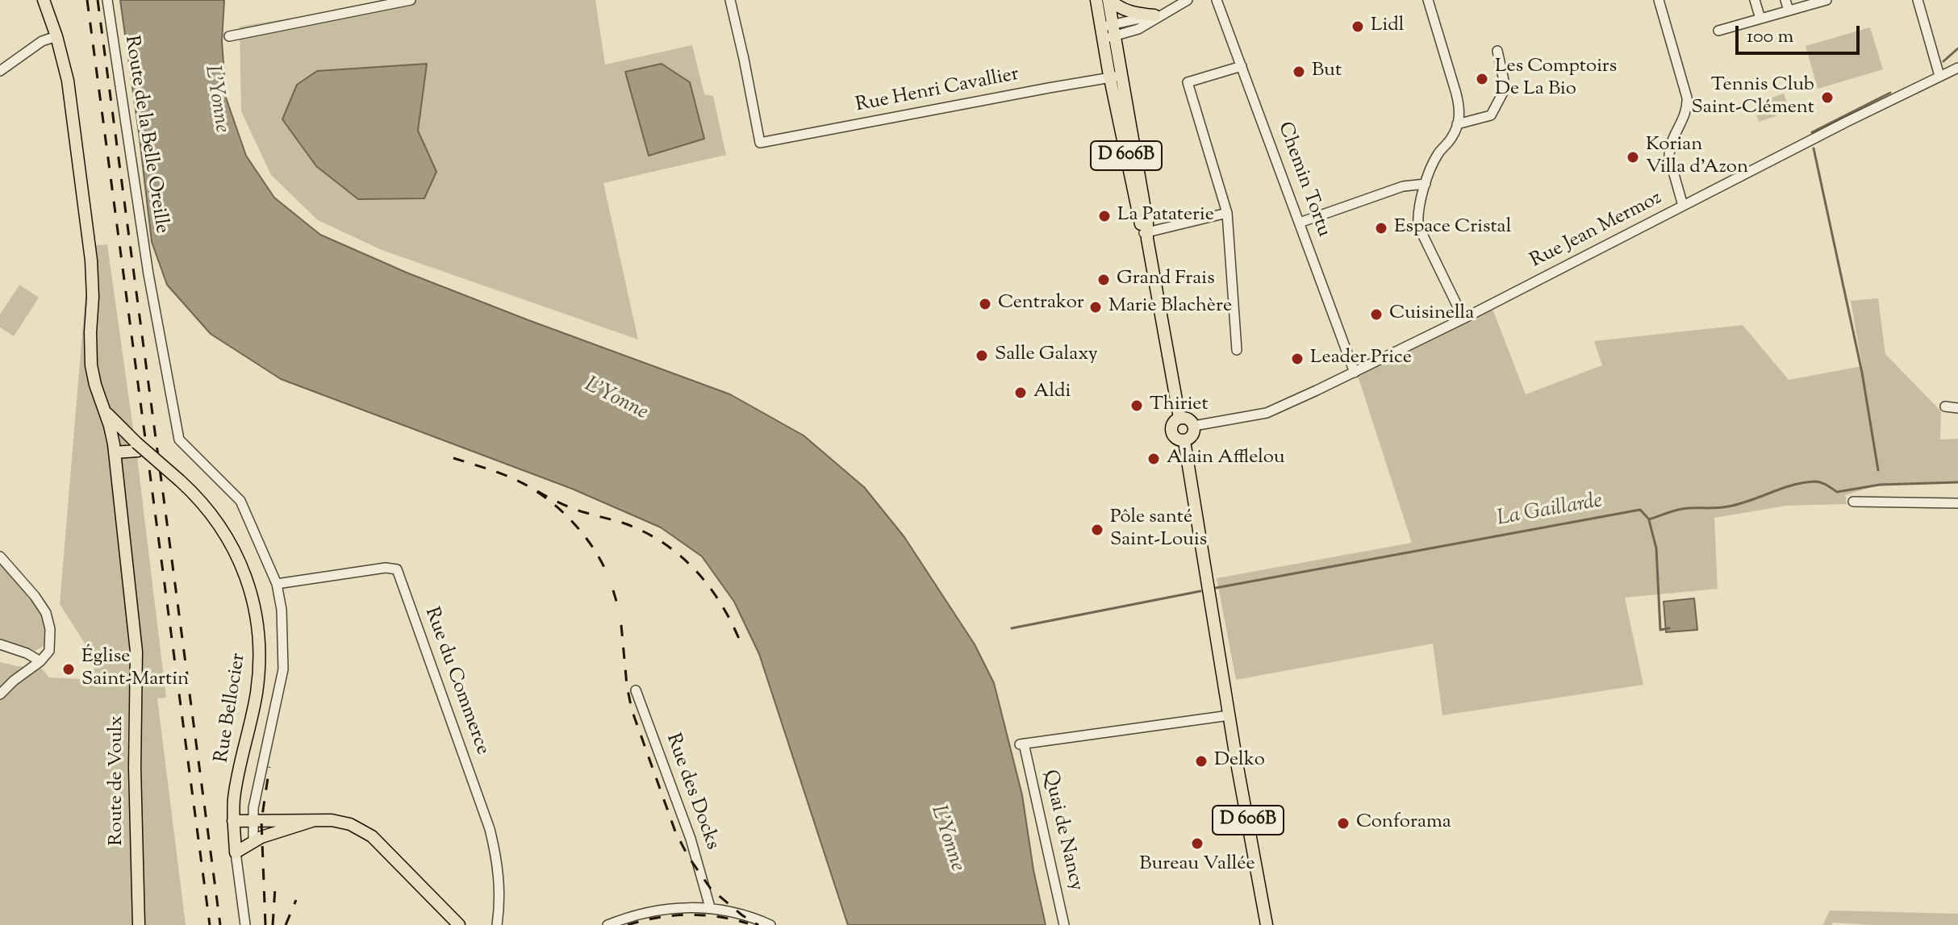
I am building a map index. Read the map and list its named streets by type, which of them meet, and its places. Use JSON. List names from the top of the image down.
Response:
{
  "streets": {
    "main road": ["D 606B", "Rue Bellocier", "Route de Voulx"],
    "street": [
      "Rue Henri Cavallier",
      "Route de la Belle Oreille",
      "Chemin Tortu",
      "Rue Jean Mermoz",
      "Rue du Commerce",
      "Rue des Docks",
      "Quai de Nancy"
    ]
  },
  "crossings": [
    ["Rue Henri Cavallier", "D 606B"],
    ["Route de la Belle Oreille", "Rue du Commerce"],
    ["D 606B", "Rue Jean Mermoz"],
    ["D 606B", "Quai de Nancy"],
    ["Chemin Tortu", "Rue Jean Mermoz"],
    ["Rue Bellocier", "Route de Voulx"]
  ],
  "water": ["L'Yonne", "La Gaillarde"],
  "places": [
    "Lidl",
    "But",
    "Les Comptoirs De La Bio",
    "Tennis Club Saint-Clément",
    "Korian Villa d'Azon",
    "La Pataterie",
    "Espace Cristal",
    "Grand Frais",
    "Centrakor",
    "Marie Blachère",
    "Cuisinella",
    "Salle Galaxy",
    "Leader Price",
    "Aldi",
    "Thiriet",
    "Alain Afflelou",
    "Pôle santé Saint-Louis",
    "Église Saint-Martin",
    "Delko",
    "Conforama",
    "Bureau Vallée"
  ],
  "scale_bar": "100 m"
}
